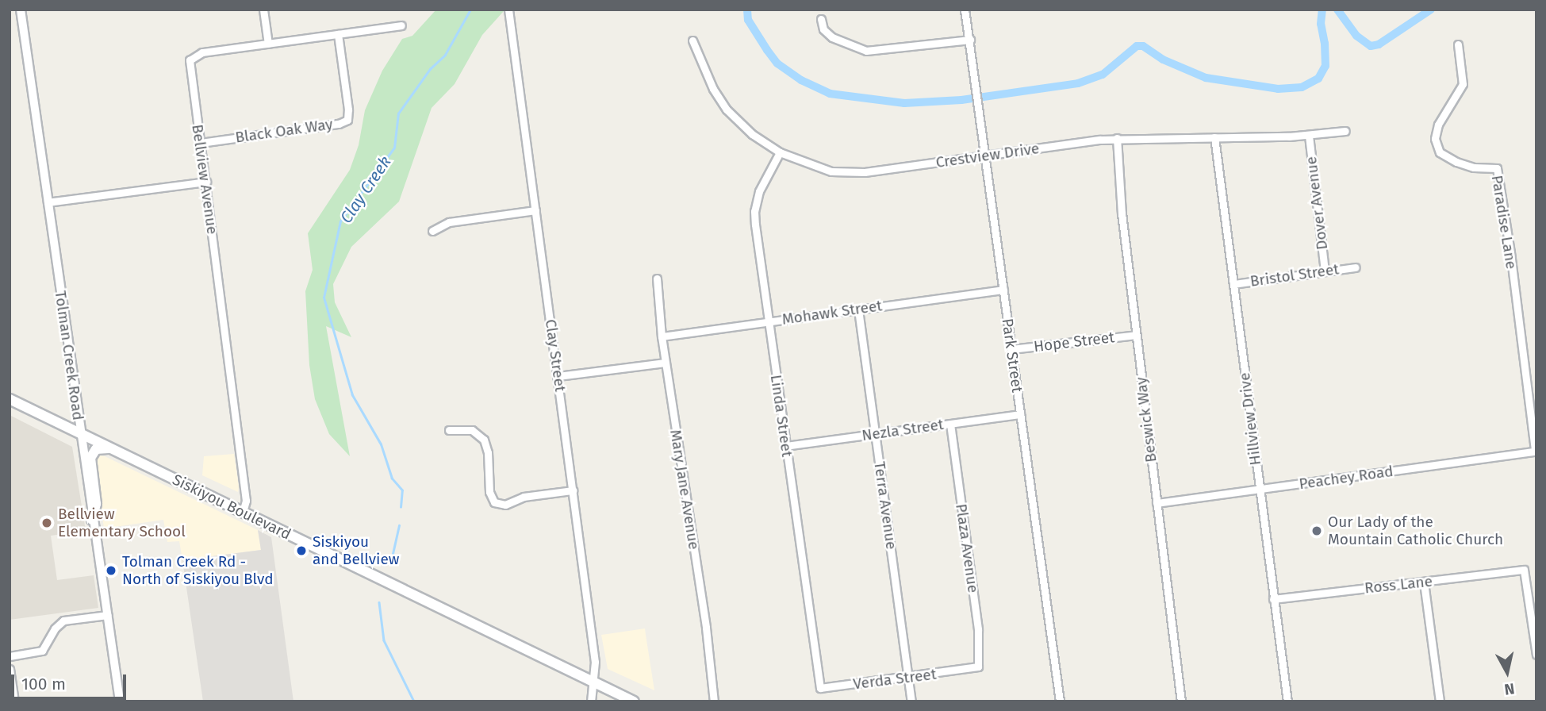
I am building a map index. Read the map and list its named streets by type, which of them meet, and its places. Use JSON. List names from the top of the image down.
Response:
{
  "streets": {
    "main road": ["Siskiyou Boulevard"],
    "street": [
      "Black Oak Way",
      "Crestview Drive",
      "Bellview Avenue",
      "Dover Avenue",
      "Paradise Lane",
      "Bristol Street",
      "Mohawk Street",
      "Hope Street",
      "Tolman Creek Road",
      "Clay Street",
      "Park Street",
      "Linda Street",
      "Hillview Drive",
      "Beswick Way",
      "Nezla Street",
      "Peachey Road",
      "Mary Jane Avenue",
      "Terra Avenue",
      "Plaza Avenue",
      "Ross Lane",
      "Verda Street"
    ]
  },
  "crossings": [
    ["Black Oak Way", "Bellview Avenue"],
    ["Crestview Drive", "Dover Avenue"],
    ["Crestview Drive", "Park Street"],
    ["Crestview Drive", "Linda Street"],
    ["Crestview Drive", "Hillview Drive"],
    ["Crestview Drive", "Beswick Way"],
    ["Bellview Avenue", "Siskiyou Boulevard"],
    ["Dover Avenue", "Bristol Street"],
    ["Paradise Lane", "Peachey Road"],
    ["Bristol Street", "Hillview Drive"],
    ["Mohawk Street", "Park Street"],
    ["Mohawk Street", "Linda Street"],
    ["Mohawk Street", "Mary Jane Avenue"],
    ["Mohawk Street", "Terra Avenue"],
    ["Hope Street", "Park Street"],
    ["Hope Street", "Beswick Way"],
    ["Tolman Creek Road", "Siskiyou Boulevard"],
    ["Clay Street", "Siskiyou Boulevard"],
    ["Park Street", "Nezla Street"],
    ["Linda Street", "Nezla Street"],
    ["Linda Street", "Verda Street"],
    ["Hillview Drive", "Peachey Road"],
    ["Hillview Drive", "Ross Lane"],
    ["Beswick Way", "Peachey Road"],
    ["Nezla Street", "Terra Avenue"],
    ["Nezla Street", "Plaza Avenue"],
    ["Terra Avenue", "Verda Street"],
    ["Plaza Avenue", "Verda Street"]
  ],
  "water": ["Clay Creek"],
  "places": [
    "Bellview Elementary School",
    "Our Lady of the Mountain Catholic Church",
    "Siskiyou and Bellview",
    "Tolman Creek Rd - North of Siskiyou Blvd"
  ],
  "scale_bar": "100 m",
  "north": "bottom"
}
